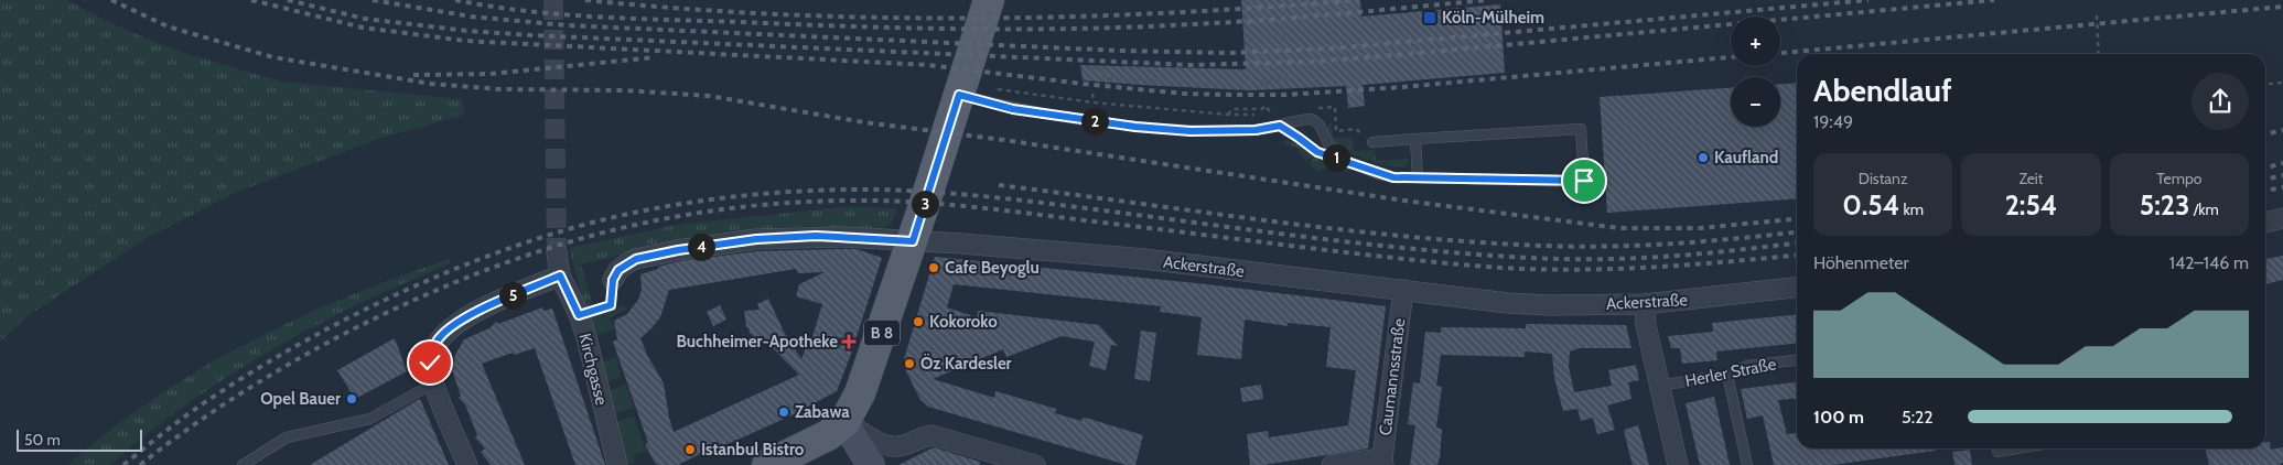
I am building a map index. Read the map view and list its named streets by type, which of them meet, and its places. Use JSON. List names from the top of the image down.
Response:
{
  "streets": {
    "main road": ["B 8"],
    "street": ["Ackerstraße", "Kirchgasse", "Caumannsstraße"],
    "lane": ["Herler Straße"]
  },
  "crossings": [
    ["Ackerstraße", "B 8"],
    ["Ackerstraße", "Caumannsstraße"]
  ],
  "places": {
    "transit": ["Köln-Mülheim"],
    "other": [
      "Kaufland",
      "Cafe Beyoglu",
      "Kokoroko",
      "Öz Kardesler",
      "Opel Bauer",
      "Zabawa",
      "Istanbul Bistro"
    ],
    "health": ["Buchheimer-Apotheke"]
  },
  "scale_bar": "50 m",
  "page": {
    "map_buttons": ["+", "−"],
    "heading": ["Abendlauf", "19:49"],
    "pins": [
      "2",
      "1",
      "3",
      "4",
      "5"
    ],
    "stats": [
      ["Distanz", "0.54 km"],
      ["Zeit", "2:54"],
      ["Tempo", "5:23 /km"]
    ],
    "chart": ["Höhenmeter", "142–146 m"],
    "list": [
      {
        "name": "100 m",
        "note": "5:22"
      }
    ],
    "scale": "50 m"
  }
}
